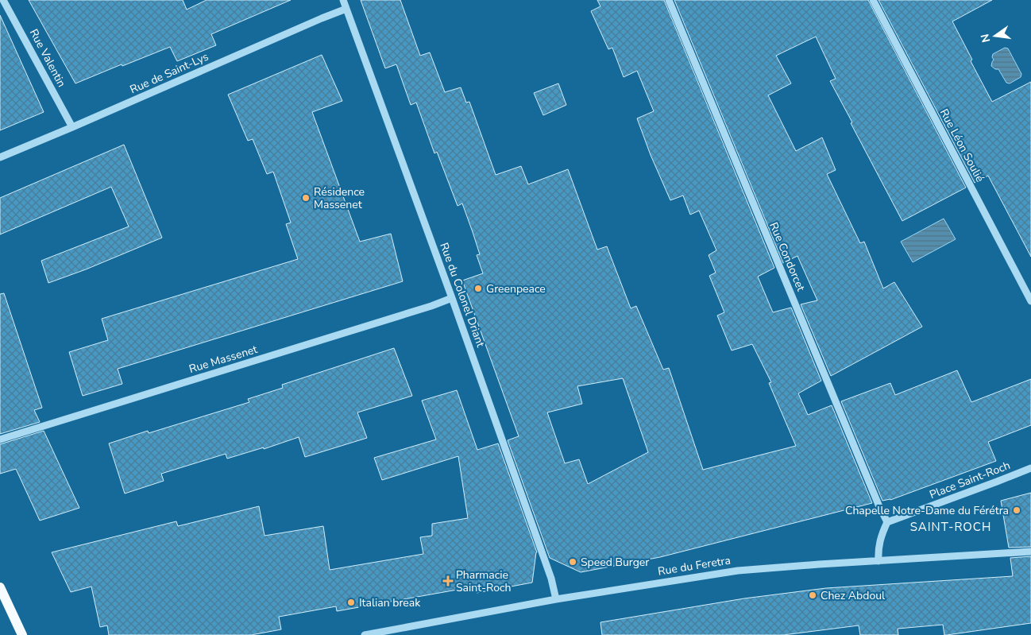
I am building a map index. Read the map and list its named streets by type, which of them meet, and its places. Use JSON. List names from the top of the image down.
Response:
{
  "streets": {
    "street": [
      "Rue Valentin",
      "Rue de Saint-Lys",
      "Rue Léon Soulié",
      "Rue Condorcet",
      "Rue du Colonel Driant",
      "Rue Massenet",
      "Place Saint-Roch",
      "Rue du Feretra"
    ]
  },
  "crossings": [
    ["Rue Valentin", "Rue de Saint-Lys"],
    ["Rue de Saint-Lys", "Rue du Colonel Driant"],
    ["Rue Condorcet", "Place Saint-Roch"],
    ["Rue du Colonel Driant", "Rue Massenet"],
    ["Rue du Colonel Driant", "Rue du Feretra"]
  ],
  "districts": ["SAINT-ROCH"],
  "places": {
    "other": [
      "Résidence Massenet",
      "Greenpeace",
      "Chapelle Notre-Dame du Férétra",
      "Speed Burger",
      "Chez Abdoul",
      "Italian break"
    ],
    "health": ["Pharmacie Saint-Roch"]
  },
  "north": "left"
}
